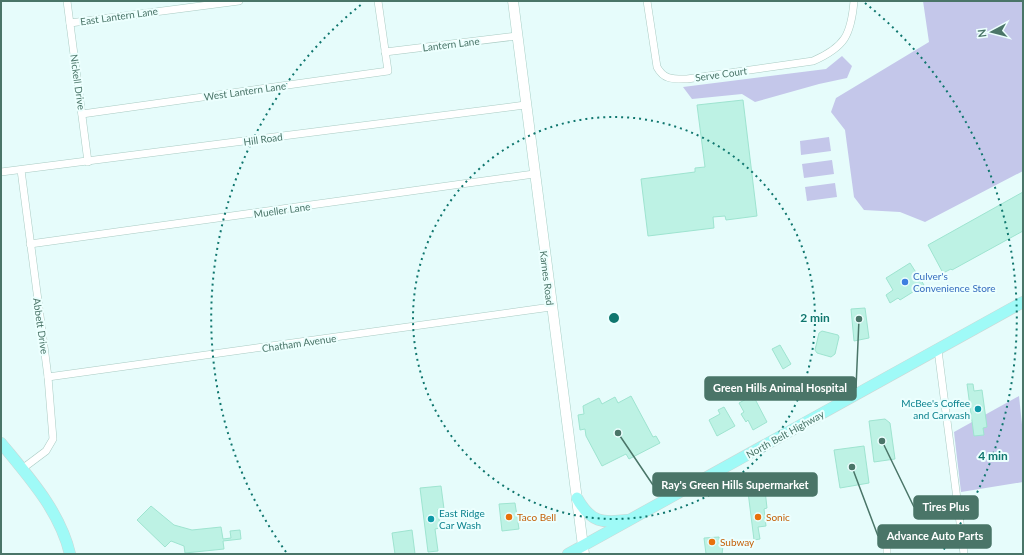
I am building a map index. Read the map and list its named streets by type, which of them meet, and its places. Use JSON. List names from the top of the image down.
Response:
{
  "streets": {
    "main road": ["North Belt Highway"],
    "street": [
      "East Lantern Lane",
      "Lantern Lane",
      "Serve Court",
      "Nickell Drive",
      "West Lantern Lane",
      "Hill Road",
      "Mueller Lane",
      "Karnes Road",
      "Abbett Drive",
      "Chatham Avenue"
    ]
  },
  "crossings": [
    ["East Lantern Lane", "Nickell Drive"],
    ["Lantern Lane", "West Lantern Lane"],
    ["Lantern Lane", "Karnes Road"],
    ["Nickell Drive", "West Lantern Lane"],
    ["Nickell Drive", "Hill Road"],
    ["Hill Road", "Karnes Road"],
    ["Hill Road", "Abbett Drive"],
    ["Mueller Lane", "Karnes Road"],
    ["Mueller Lane", "Abbett Drive"],
    ["Karnes Road", "Chatham Avenue"],
    ["Karnes Road", "North Belt Highway"],
    ["Abbett Drive", "Chatham Avenue"]
  ],
  "places": [
    "Culver's Convenience Store",
    "Green Hills Animal Hospital",
    "McBee's Coffee and Carwash",
    "Ray's Green Hills Supermarket",
    "Tires Plus",
    "Advance Auto Parts",
    "Taco Bell",
    "Sonic",
    "East Ridge Car Wash",
    "Subway"
  ],
  "north": "left",
  "rings": ["2 min", "4 min"]
}
